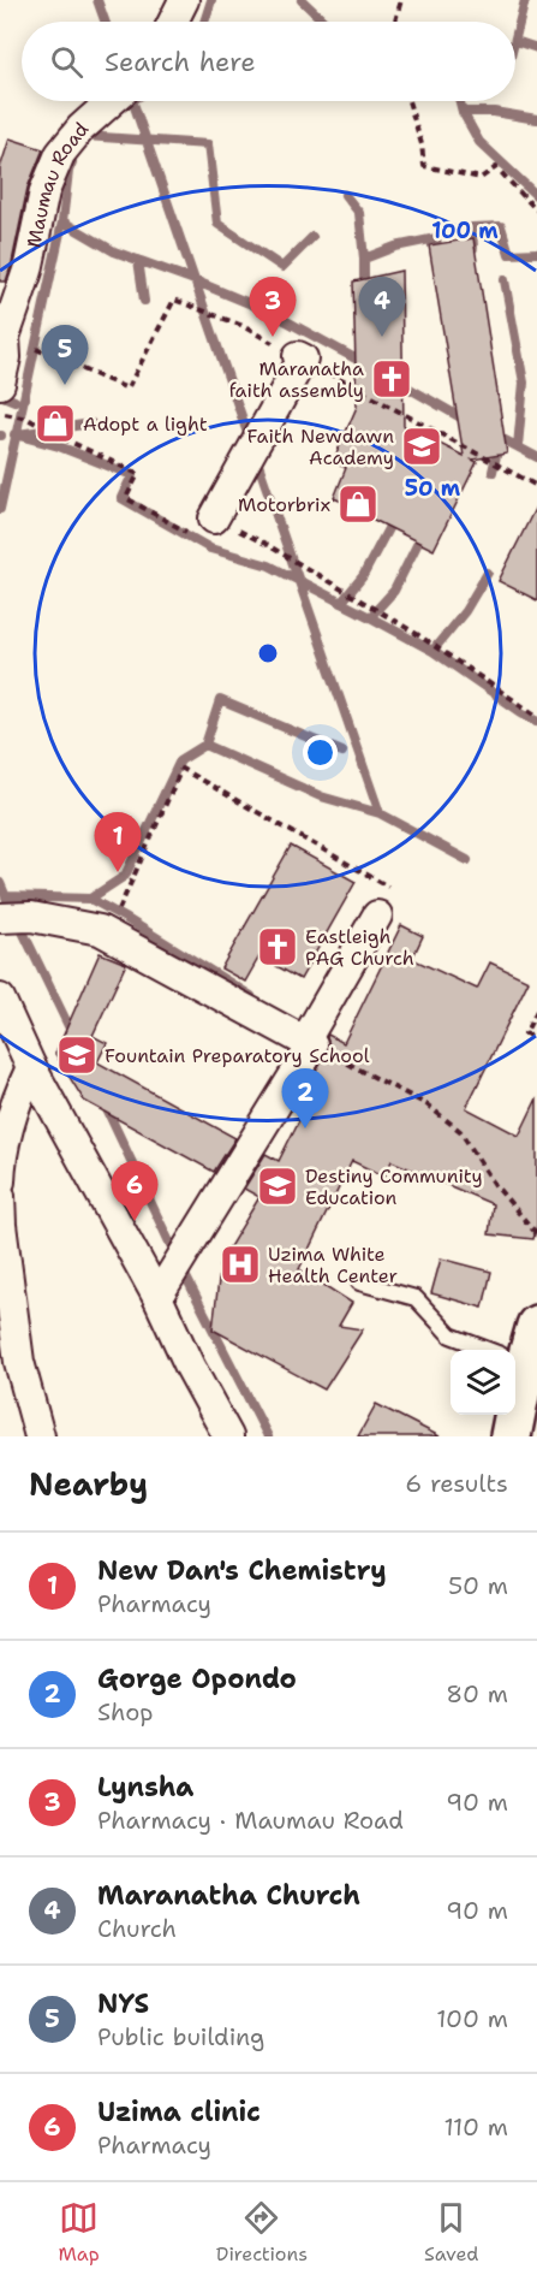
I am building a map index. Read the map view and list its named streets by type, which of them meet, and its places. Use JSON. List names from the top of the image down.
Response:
{
  "streets": {
    "street": ["Maumau Road"]
  },
  "places": {
    "church": ["Maranatha faith assembly", "Eastleigh PAG Church"],
    "shop": ["Adopt a light", "Motorbrix"],
    "school or university": ["Faith Newdawn Academy", "Fountain Preparatory School", "Destiny Community Education"],
    "hospital": ["Uzima White Health Center"]
  },
  "page": {
    "search": "Search here",
    "pins": [
      "3",
      "4",
      "5",
      "1",
      "2",
      "6"
    ],
    "heading": ["Nearby", "6 results"],
    "list": [
      {
        "mark": "1",
        "name": "New Dan's Chemistry",
        "note": "Pharmacy",
        "value": "50 m"
      },
      {
        "mark": "2",
        "name": "Gorge Opondo",
        "note": "Shop",
        "value": "80 m"
      },
      {
        "mark": "3",
        "name": "Lynsha",
        "note": "Pharmacy · Maumau Road",
        "value": "90 m"
      },
      {
        "mark": "4",
        "name": "Maranatha Church",
        "note": "Church",
        "value": "90 m"
      },
      {
        "mark": "5",
        "name": "NYS",
        "note": "Public building",
        "value": "100 m"
      },
      {
        "mark": "6",
        "name": "Uzima clinic",
        "note": "Pharmacy",
        "value": "110 m"
      }
    ],
    "nav": ["Map", "Directions", "Saved"]
  },
  "rings": ["100 m", "50 m"]
}
